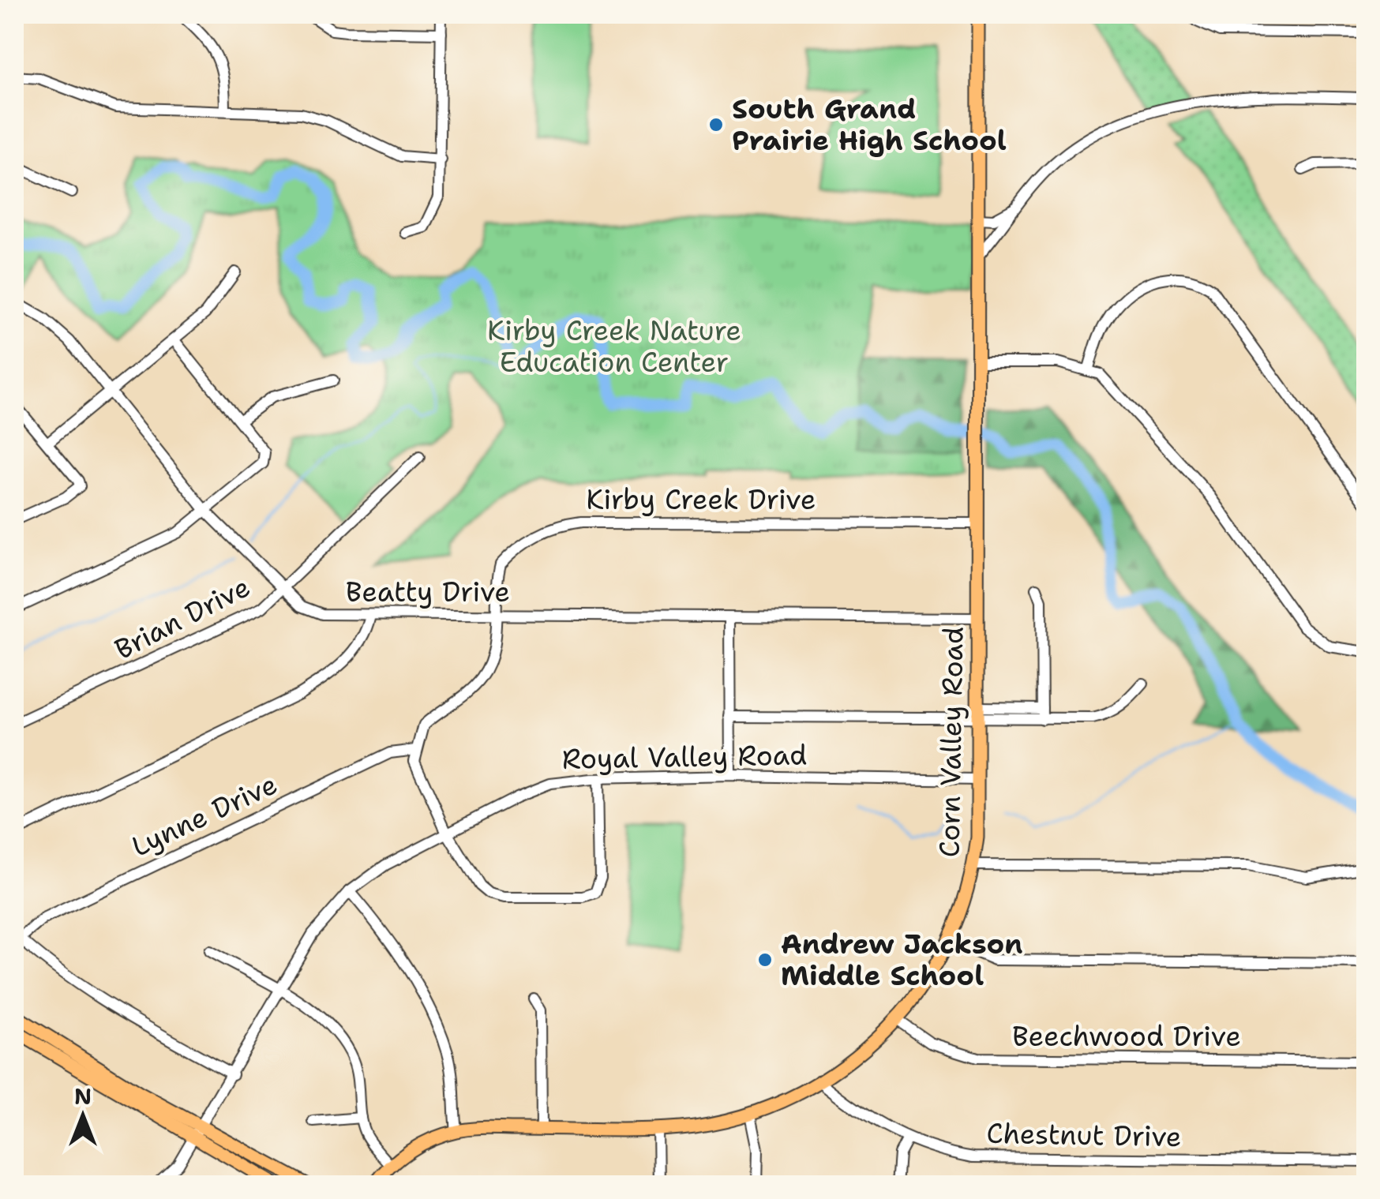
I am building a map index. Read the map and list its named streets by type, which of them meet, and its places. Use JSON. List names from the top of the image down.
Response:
{
  "streets": {
    "main road": ["Corn Valley Road"],
    "street": [
      "Kirby Creek Drive",
      "Beatty Drive",
      "Brian Drive",
      "Royal Valley Road",
      "Lynne Drive",
      "Beechwood Drive",
      "Chestnut Drive"
    ]
  },
  "crossings": [
    ["Kirby Creek Drive", "Beatty Drive"],
    ["Kirby Creek Drive", "Corn Valley Road"],
    ["Kirby Creek Drive", "Lynne Drive"],
    ["Beatty Drive", "Brian Drive"],
    ["Beatty Drive", "Corn Valley Road"],
    ["Corn Valley Road", "Royal Valley Road"],
    ["Corn Valley Road", "Beechwood Drive"],
    ["Corn Valley Road", "Chestnut Drive"]
  ],
  "parks": ["Kirby Creek Nature Education Center"],
  "places": ["South Grand Prairie High School", "Andrew Jackson Middle School"],
  "north": "top"
}
